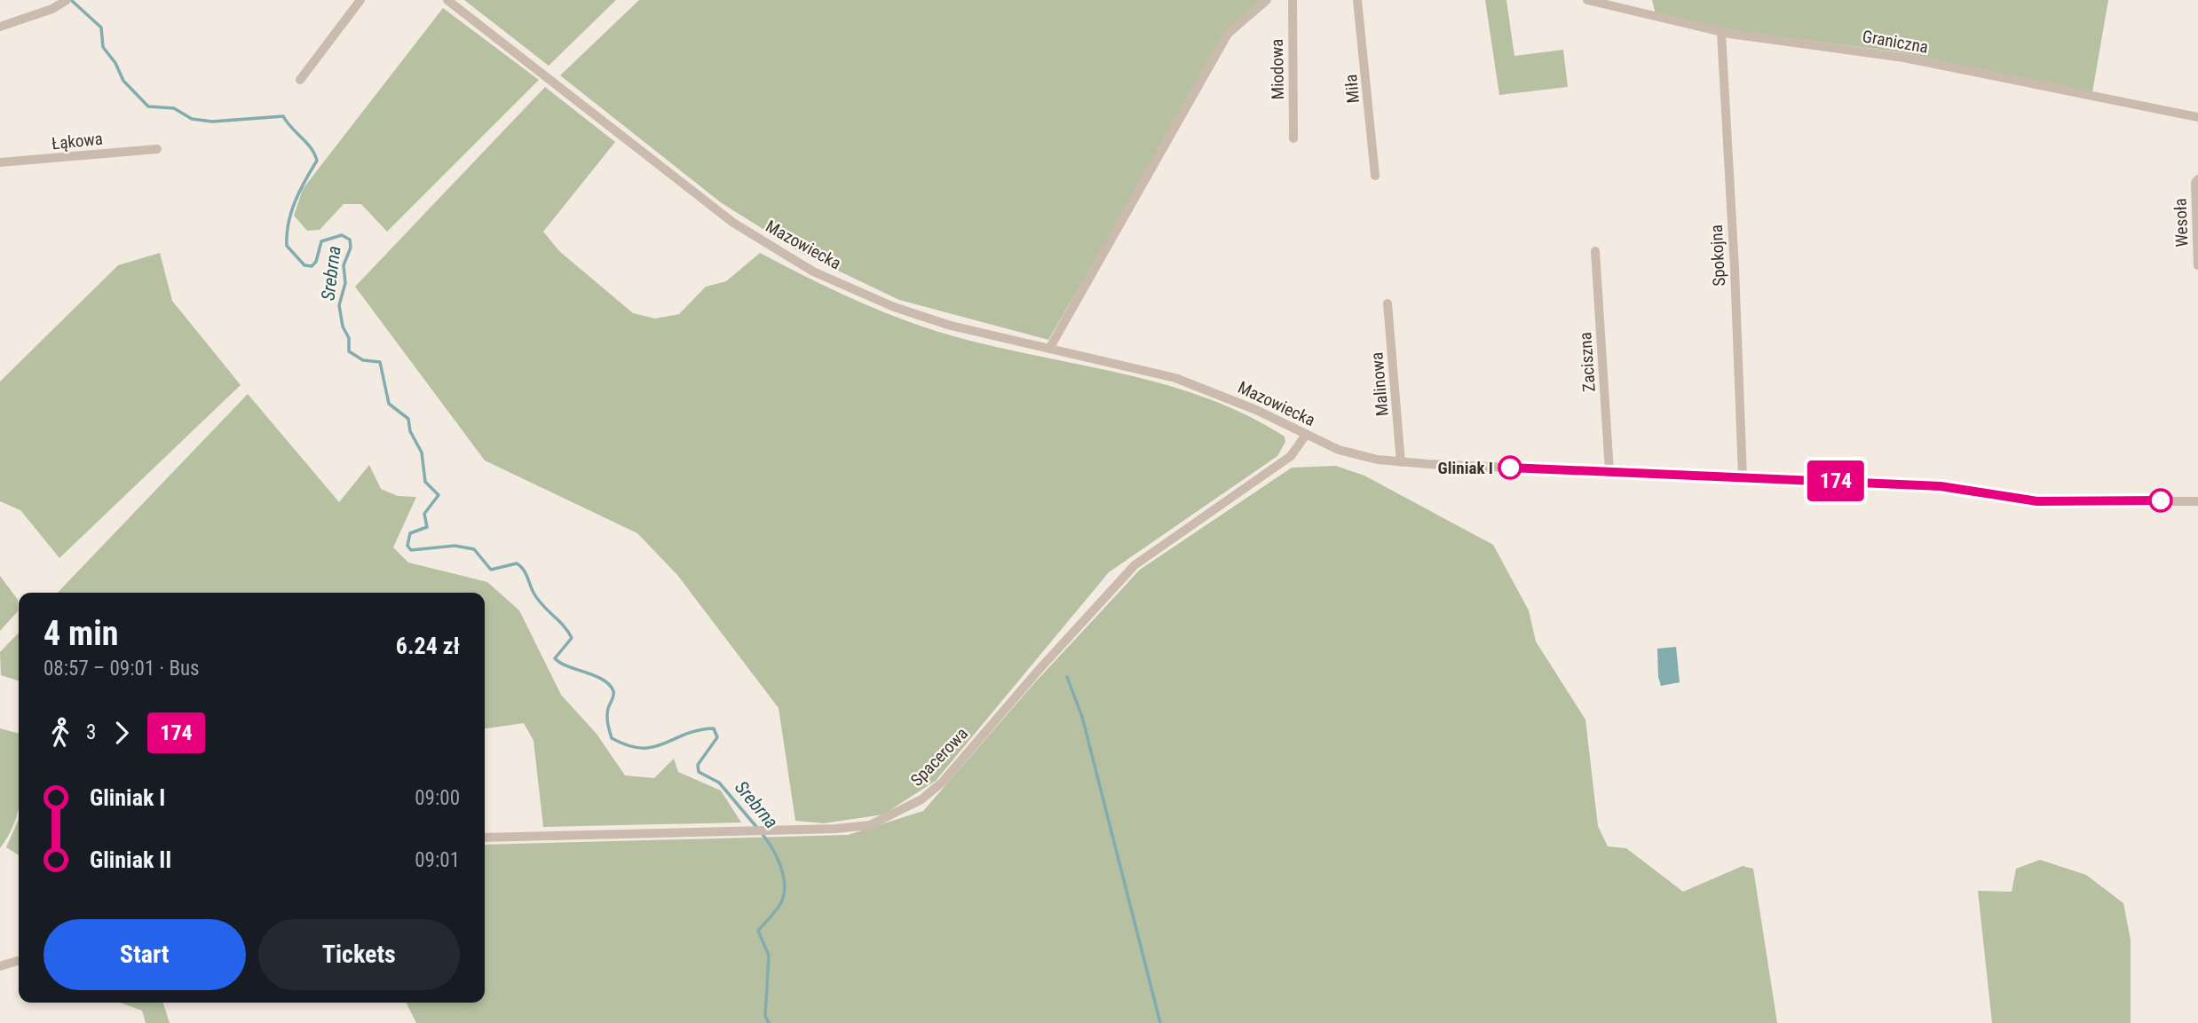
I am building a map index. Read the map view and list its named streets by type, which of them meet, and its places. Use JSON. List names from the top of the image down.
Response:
{
  "streets": {
    "street": [
      "Graniczna",
      "Miodowa",
      "Miła",
      "Łąkowa",
      "Wesoła",
      "Mazowiecka",
      "Spokojna",
      "Zaciszna",
      "Malinowa",
      "Spacerowa"
    ]
  },
  "crossings": [
    ["Graniczna", "Spokojna"],
    ["Mazowiecka", "Spokojna"],
    ["Mazowiecka", "Zaciszna"],
    ["Mazowiecka", "Malinowa"],
    ["Mazowiecka", "Spacerowa"]
  ],
  "water": ["Srebrna"],
  "places": ["Gliniak I"],
  "lines": ["bus line 174"],
  "page": {
    "on_map": "174",
    "heading": ["4 min", "08:57 – 09:01 · Bus", "6.24 zł"],
    "legs": ["3", "174"],
    "list": [
      {
        "name": "Gliniak I",
        "value": "09:00"
      },
      {
        "name": "Gliniak II",
        "value": "09:01"
      }
    ],
    "buttons": ["Start", "Tickets"]
  }
}
